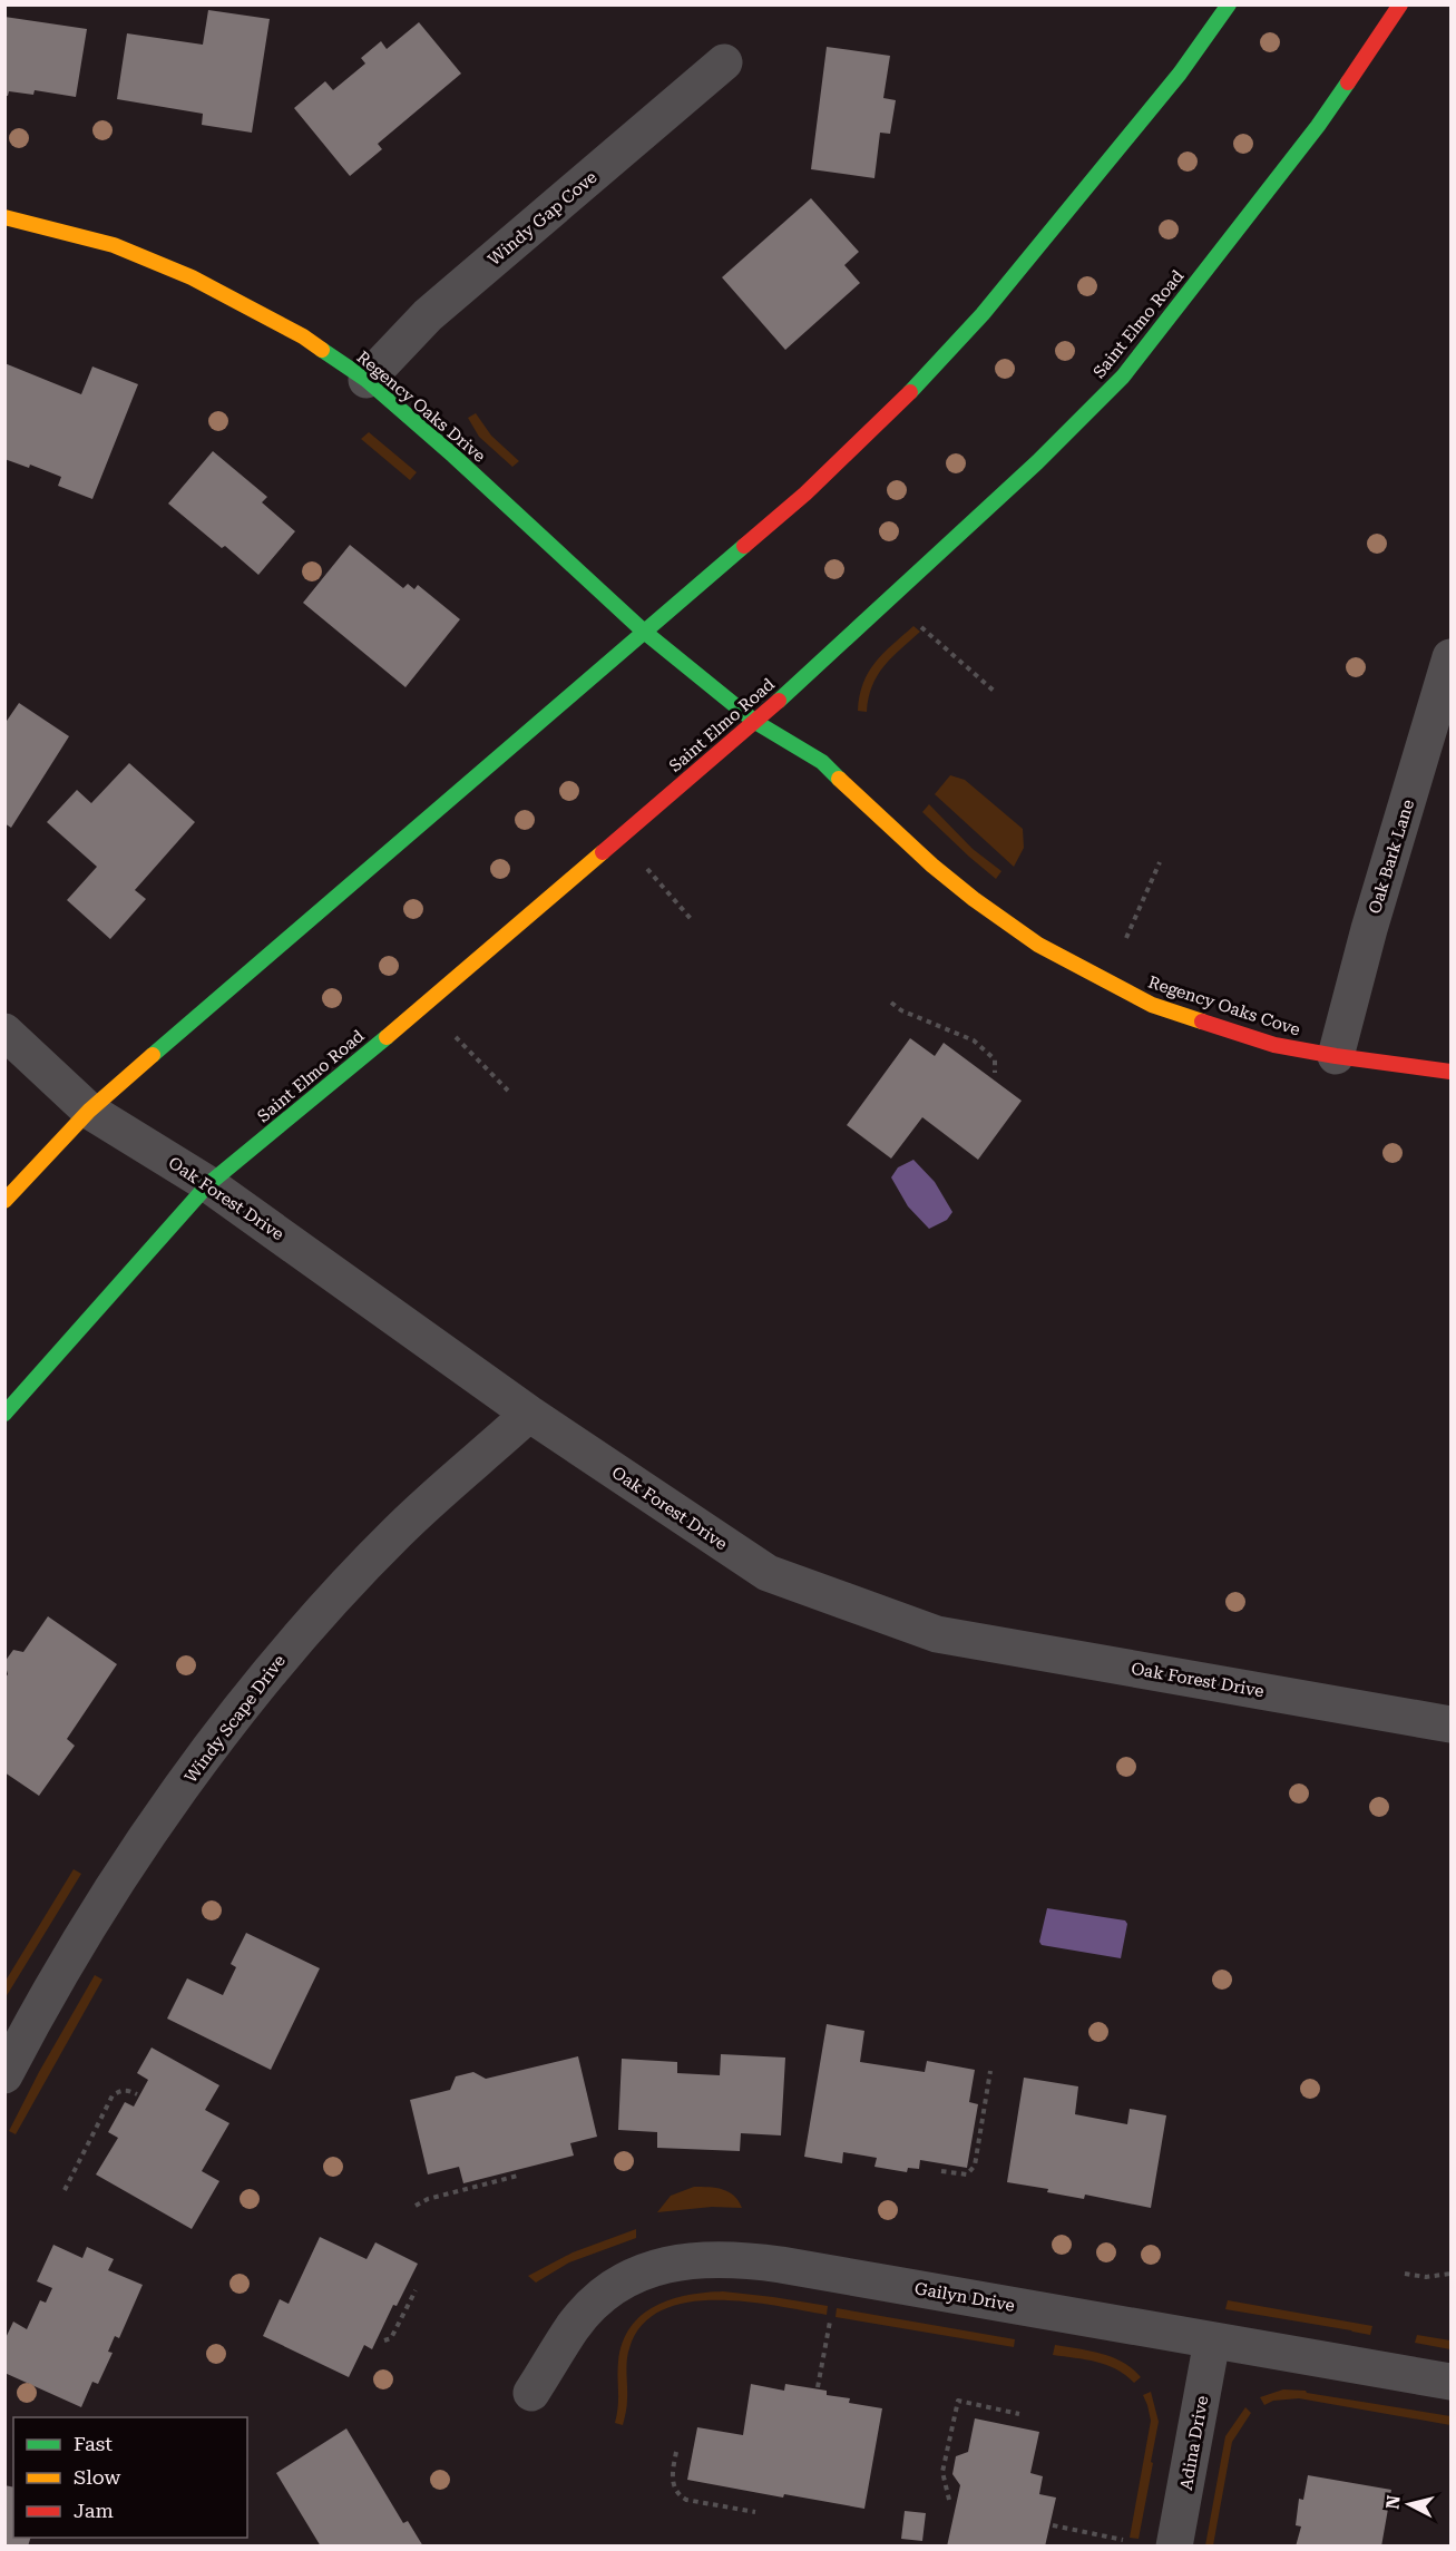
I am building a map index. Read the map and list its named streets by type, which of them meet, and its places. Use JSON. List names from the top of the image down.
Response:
{
  "streets": {
    "main road": ["Saint Elmo Road", "Regency Oaks Drive", "Regency Oaks Cove"],
    "street": [
      "Windy Gap Cove",
      "Oak Bark Lane",
      "Oak Forest Drive",
      "Windy Scape Drive",
      "Gailyn Drive",
      "Adina Drive"
    ]
  },
  "crossings": [
    ["Windy Gap Cove", "Regency Oaks Drive"],
    ["Saint Elmo Road", "Regency Oaks Drive"],
    ["Saint Elmo Road", "Regency Oaks Cove"],
    ["Saint Elmo Road", "Oak Forest Drive"],
    ["Regency Oaks Drive", "Regency Oaks Cove"],
    ["Oak Bark Lane", "Regency Oaks Cove"],
    ["Oak Forest Drive", "Windy Scape Drive"],
    ["Gailyn Drive", "Adina Drive"]
  ],
  "legend": ["Fast", "Slow", "Jam"],
  "north": "left"
}
